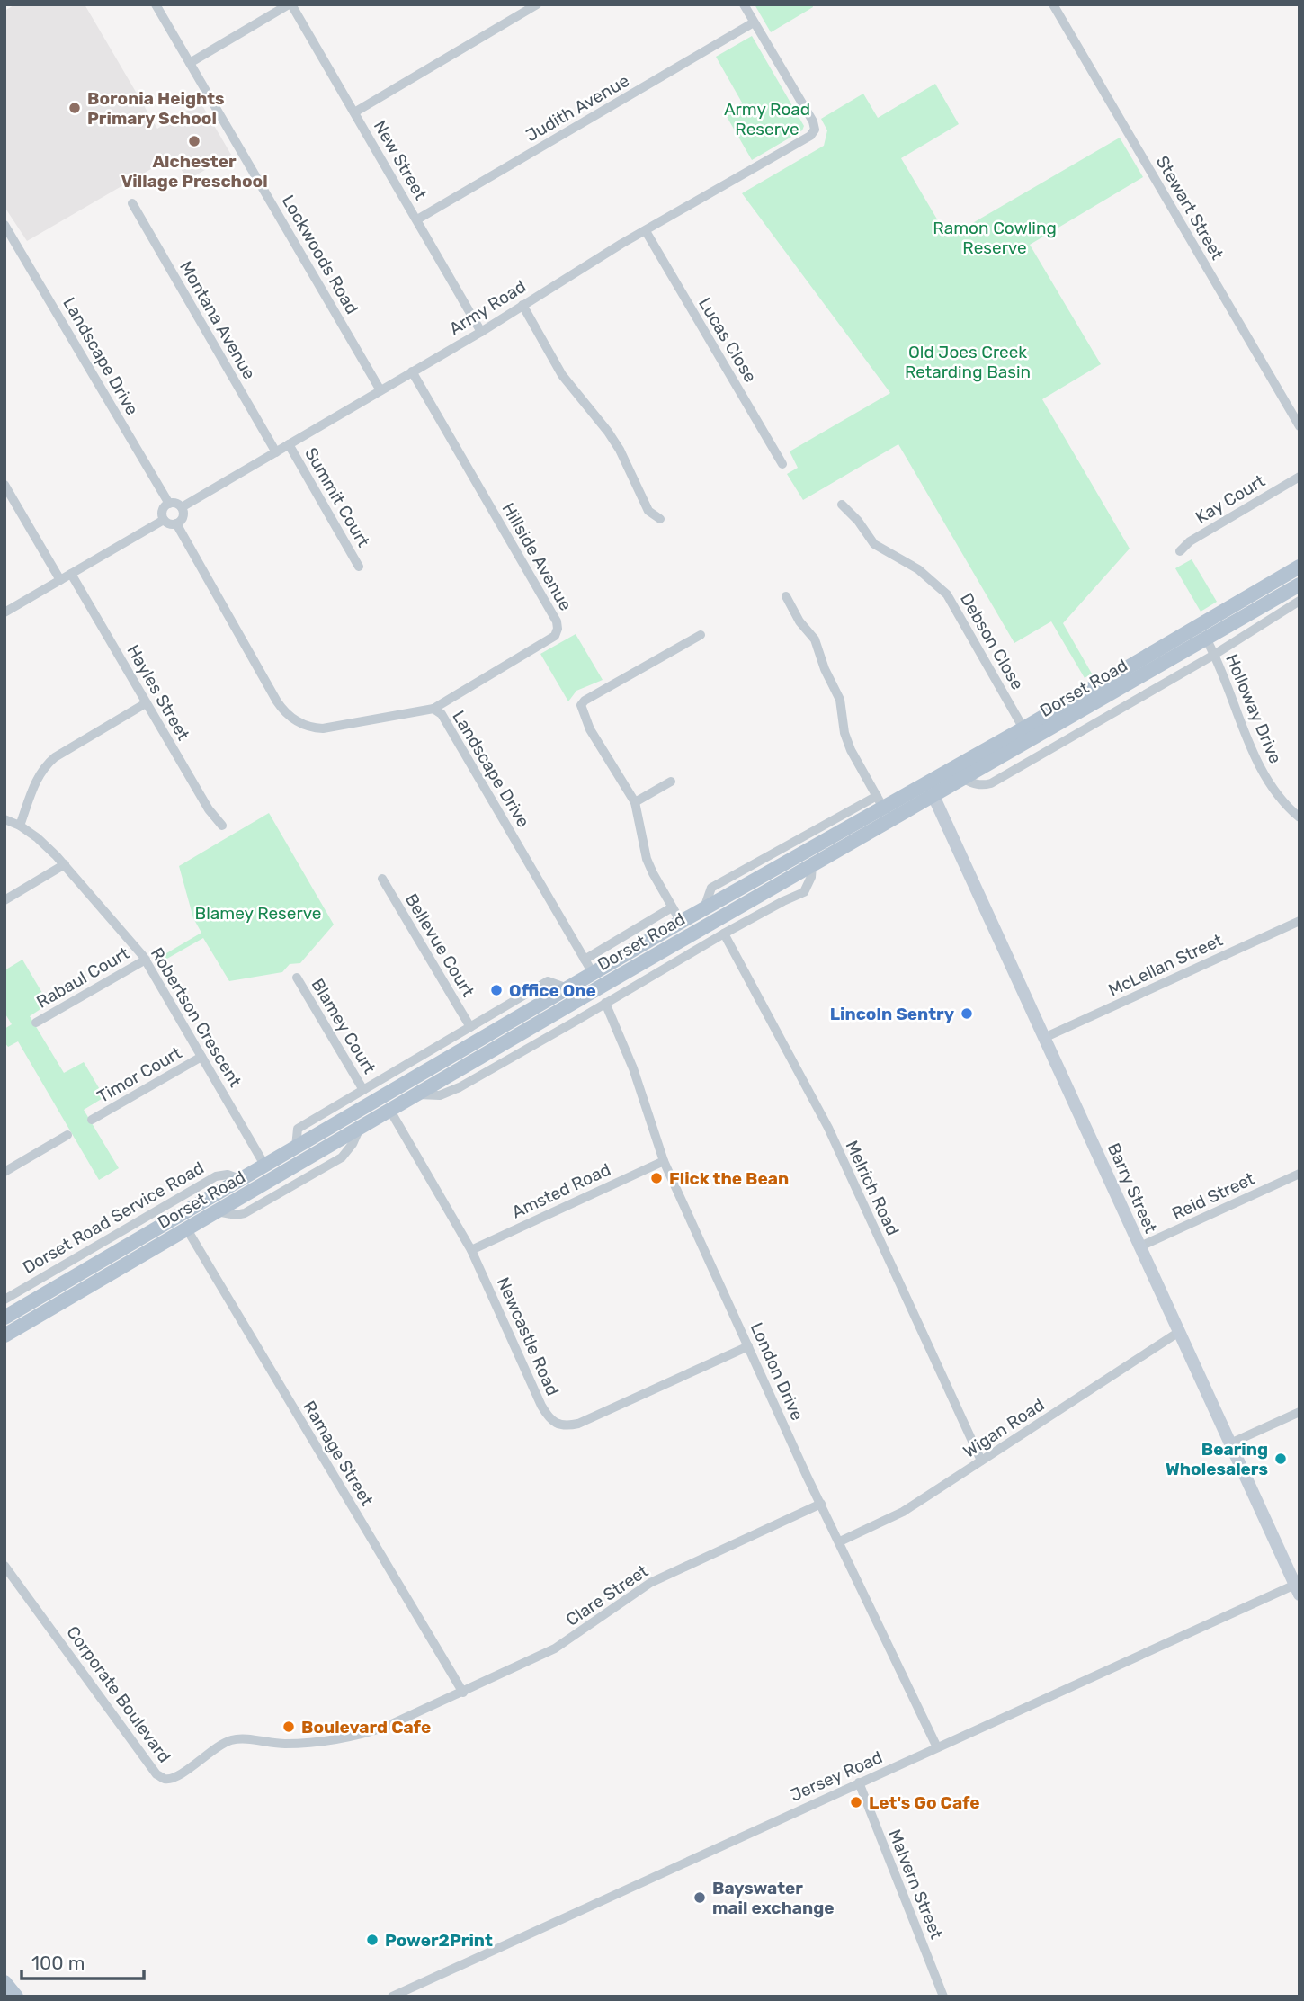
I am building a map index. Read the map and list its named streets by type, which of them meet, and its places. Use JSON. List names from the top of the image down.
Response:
{
  "streets": {
    "main road": ["Dorset Road", "Barry Street"],
    "street": [
      "Judith Avenue",
      "New Street",
      "Stewart Street",
      "Lockwoods Road",
      "Army Road",
      "Montana Avenue",
      "Lucas Close",
      "Landscape Drive",
      "Summit Court",
      "Kay Court",
      "Hillside Avenue",
      "Debson Close",
      "Hayles Street",
      "Holloway Drive",
      "Bellevue Court",
      "McLellan Street",
      "Rabaul Court",
      "Robertson Crescent",
      "Blamey Court",
      "Timor Court",
      "Melrich Road",
      "Amsted Road",
      "Reid Street",
      "Dorset Road Service Road",
      "Newcastle Road",
      "London Drive",
      "Wigan Road",
      "Ramage Street",
      "Clare Street",
      "Corporate Boulevard",
      "Jersey Road",
      "Malvern Street"
    ]
  },
  "crossings": [
    ["Judith Avenue", "New Street"],
    ["Judith Avenue", "Army Road"],
    ["New Street", "Army Road"],
    ["Lockwoods Road", "Army Road"],
    ["Army Road", "Montana Avenue"],
    ["Army Road", "Lucas Close"],
    ["Army Road", "Landscape Drive"],
    ["Army Road", "Summit Court"],
    ["Army Road", "Hillside Avenue"],
    ["Landscape Drive", "Hillside Avenue"],
    ["Landscape Drive", "Dorset Road"],
    ["Debson Close", "Dorset Road"],
    ["Dorset Road", "Holloway Drive"],
    ["Dorset Road", "Robertson Crescent"],
    ["Dorset Road", "Barry Street"],
    ["Dorset Road", "Dorset Road Service Road"],
    ["Dorset Road", "Newcastle Road"],
    ["Dorset Road", "Ramage Street"],
    ["McLellan Street", "Barry Street"],
    ["Rabaul Court", "Robertson Crescent"],
    ["Robertson Crescent", "Timor Court"],
    ["Melrich Road", "Wigan Road"],
    ["Barry Street", "Reid Street"],
    ["Barry Street", "Wigan Road"],
    ["Barry Street", "Jersey Road"],
    ["Amsted Road", "Newcastle Road"],
    ["Amsted Road", "London Drive"],
    ["Newcastle Road", "London Drive"],
    ["London Drive", "Wigan Road"],
    ["London Drive", "Clare Street"],
    ["London Drive", "Jersey Road"],
    ["Ramage Street", "Clare Street"],
    ["Clare Street", "Corporate Boulevard"],
    ["Jersey Road", "Malvern Street"]
  ],
  "parks": [
    "Army Road Reserve",
    "Ramon Cowling Reserve",
    "Old Joes Creek Retarding Basin",
    "Blamey Reserve"
  ],
  "places": [
    "Boronia Heights Primary School",
    "Alchester Village Preschool",
    "Office One",
    "Lincoln Sentry",
    "Flick the Bean",
    "Bearing Wholesalers",
    "Boulevard Cafe",
    "Let's Go Cafe",
    "Bayswater mail exchange",
    "Power2Print"
  ],
  "scale_bar": "100 m"
}
